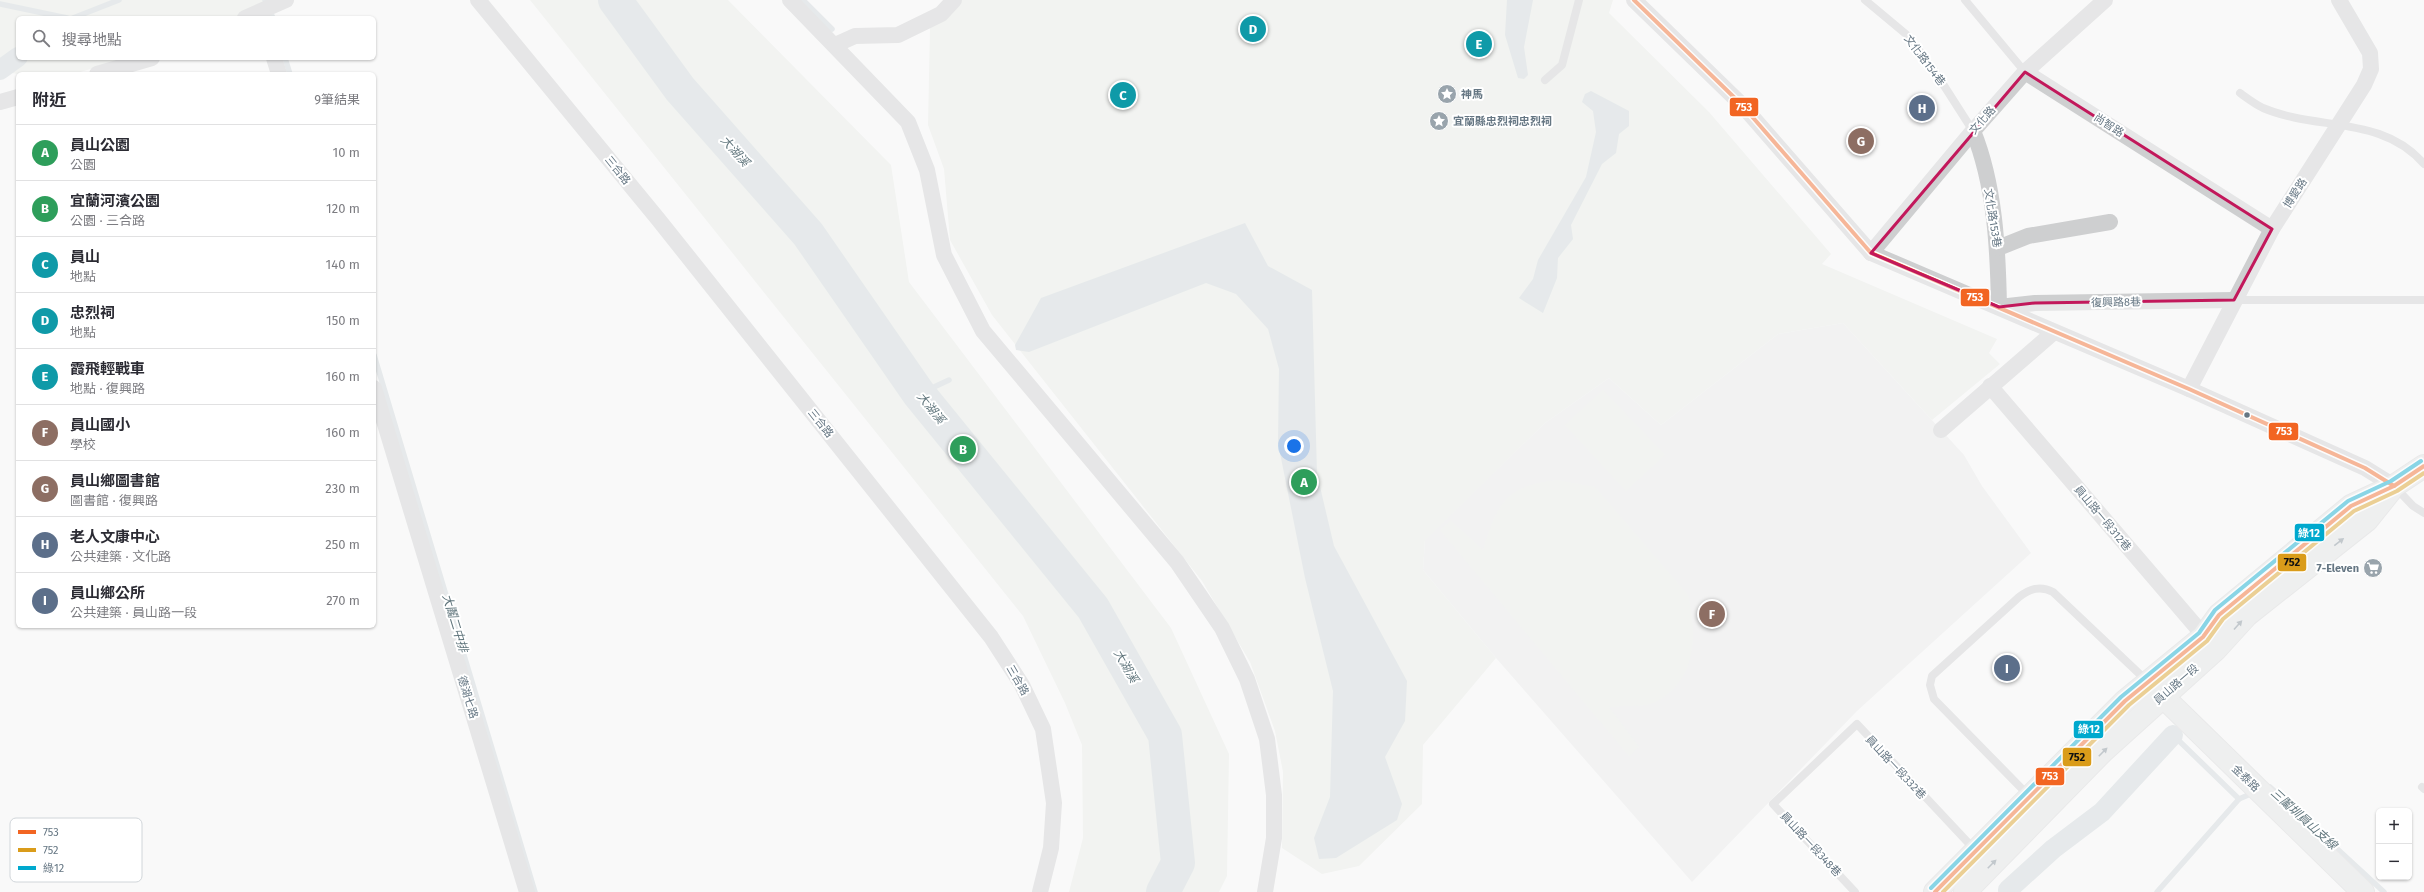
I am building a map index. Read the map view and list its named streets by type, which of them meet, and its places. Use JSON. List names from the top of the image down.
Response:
{
  "streets": {
    "main road": ["員山路一段", "金泰路"],
    "street": [
      "文化路",
      "尚智路",
      "三合路",
      "博愛路",
      "文化路153巷",
      "復興路8巷",
      "員山路一段312巷",
      "德湖七路"
    ],
    "lane": ["文化路154巷", "員山路一段332巷", "員山路一段348巷"]
  },
  "crossings": [
    ["文化路154巷", "文化路"],
    ["文化路154巷", "文化路153巷"],
    ["文化路", "尚智路"],
    ["文化路", "文化路153巷"],
    ["尚智路", "博愛路"],
    ["博愛路", "復興路8巷"],
    ["文化路153巷", "復興路8巷"],
    ["員山路一段312巷", "員山路一段"],
    ["員山路一段", "員山路一段332巷"],
    ["員山路一段", "金泰路"],
    ["員山路一段332巷", "員山路一段348巷"]
  ],
  "water": ["大湖溪", "大鬮二中排", "三鬮圳員山支線"],
  "places": {
    "place": ["神馬", "宜蘭縣忠烈祠忠烈祠"],
    "supermarket": ["7-Eleven"]
  },
  "lines": ["transit line 753", "transit line 綠12", "transit line 752"],
  "legend": ["753", "752", "綠12"],
  "page": {
    "pins": [
      "D",
      "E",
      "C",
      "H",
      "G",
      "B",
      "A",
      "F",
      "I"
    ],
    "search": "搜尋地點",
    "heading": ["附近", "9筆結果"],
    "list": [
      {
        "mark": "A",
        "name": "員山公園",
        "note": "公園",
        "value": "10 m"
      },
      {
        "mark": "B",
        "name": "宜蘭河濱公園",
        "note": "公園 · 三合路",
        "value": "120 m"
      },
      {
        "mark": "C",
        "name": "員山",
        "note": "地點",
        "value": "140 m"
      },
      {
        "mark": "D",
        "name": "忠烈祠",
        "note": "地點",
        "value": "150 m"
      },
      {
        "mark": "E",
        "name": "霞飛輕戰車",
        "note": "地點 · 復興路",
        "value": "160 m"
      },
      {
        "mark": "F",
        "name": "員山國小",
        "note": "學校",
        "value": "160 m"
      },
      {
        "mark": "G",
        "name": "員山鄉圖書館",
        "note": "圖書館 · 復興路",
        "value": "230 m"
      },
      {
        "mark": "H",
        "name": "老人文康中心",
        "note": "公共建築 · 文化路",
        "value": "250 m"
      },
      {
        "mark": "I",
        "name": "員山鄉公所",
        "note": "公共建築 · 員山路一段",
        "value": "270 m"
      }
    ],
    "map_buttons": ["+", "−"]
  }
}
